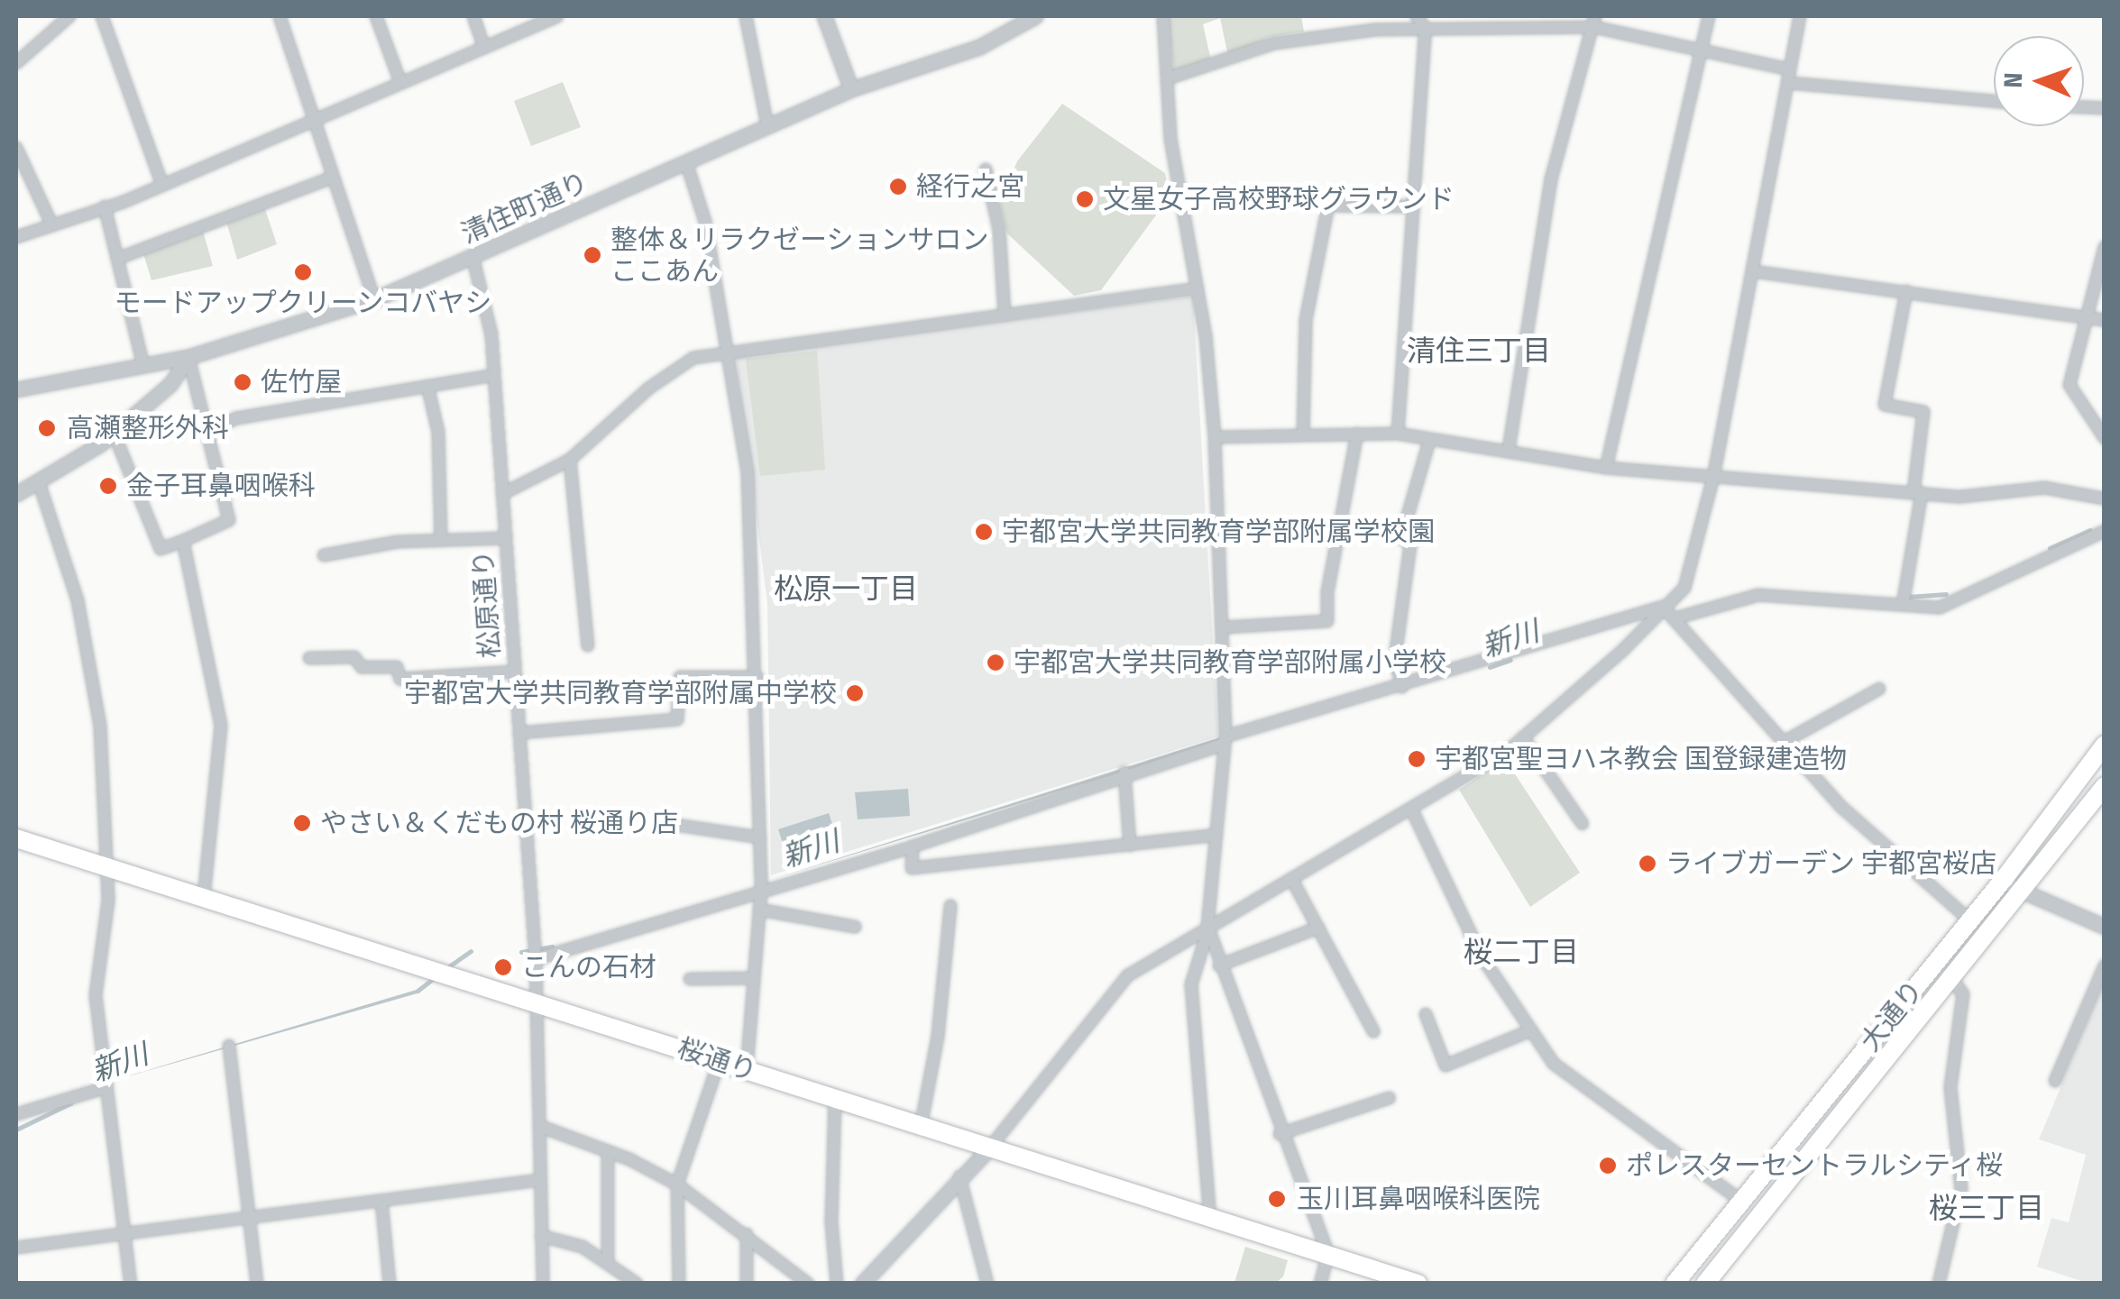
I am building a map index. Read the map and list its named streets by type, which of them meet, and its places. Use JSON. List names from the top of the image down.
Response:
{
  "streets": {
    "highway": ["大通り", "桜通り"],
    "street": ["清住町通り", "松原通り"]
  },
  "crossings": [
    ["清住町通り", "松原通り"],
    ["松原通り", "桜通り"]
  ],
  "districts": [
    "清住三丁目",
    "松原一丁目",
    "桜二丁目",
    "桜三丁目"
  ],
  "water": ["新川"],
  "places": [
    "経行之宮",
    "文星女子高校野球グラウンド",
    "整体＆リラクゼーションサロン ここあん",
    "モードアップクリーンコバヤシ",
    "佐竹屋",
    "高瀬整形外科",
    "金子耳鼻咽喉科",
    "宇都宮大学共同教育学部附属学校園",
    "宇都宮大学共同教育学部附属小学校",
    "宇都宮大学共同教育学部附属中学校",
    "宇都宮聖ヨハネ教会 国登録建造物",
    "やさい＆くだもの村 桜通り店",
    "ライブガーデン 宇都宮桜店",
    "こんの石材",
    "ポレスターセントラルシティ桜",
    "玉川耳鼻咽喉科医院"
  ],
  "north": "left"
}
